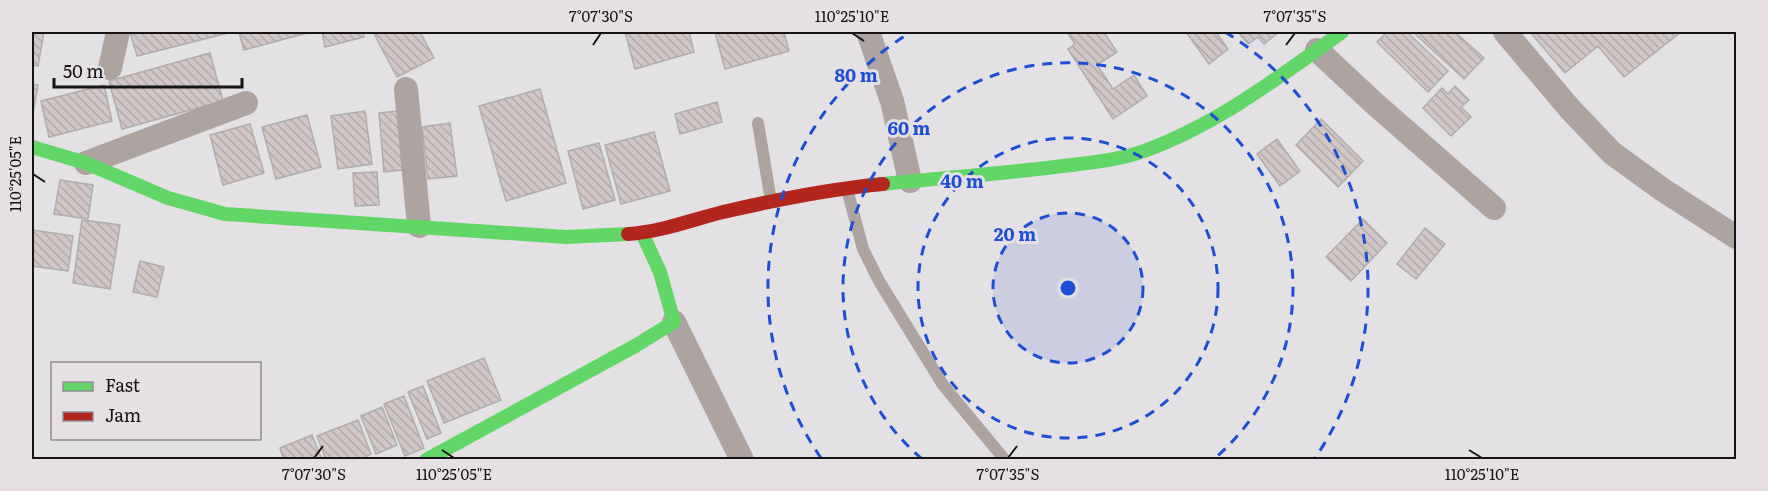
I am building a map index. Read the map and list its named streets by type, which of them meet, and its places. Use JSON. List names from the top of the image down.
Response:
{
  "legend": ["Fast", "Jam"],
  "scale_bar": "50 m",
  "coordinates": [
    "7°07'30\"S",
    "110°25'10\"E",
    "7°07'35\"S",
    "110°25'05\"E"
  ],
  "rings": [
    "80 m",
    "60 m",
    "40 m",
    "20 m"
  ]
}
